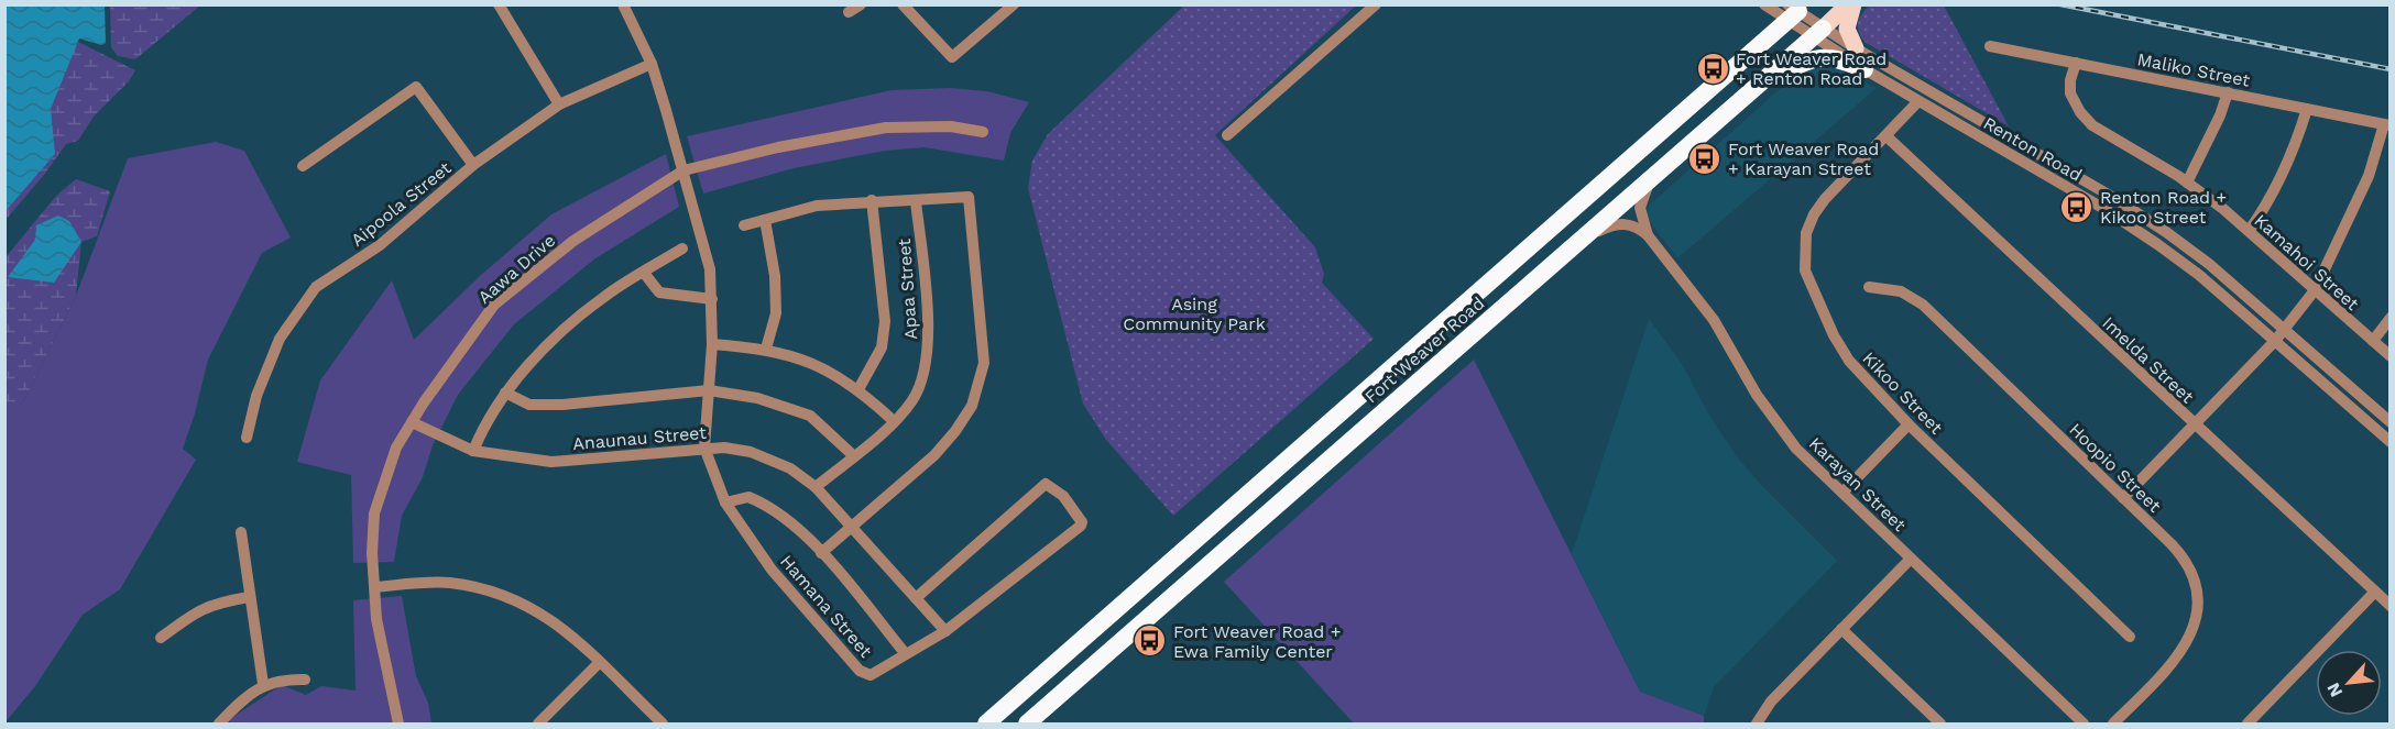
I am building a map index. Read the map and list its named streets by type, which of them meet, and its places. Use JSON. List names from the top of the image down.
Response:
{
  "streets": {
    "highway": ["Fort Weaver Road"],
    "street": [
      "Maliko Street",
      "Renton Road",
      "Aipoola Street",
      "Kamahoi Street",
      "Aawa Drive",
      "Apaa Street",
      "Imelda Street",
      "Kikoo Street",
      "Anaunau Street",
      "Hoopio Street",
      "Karayan Street",
      "Hamana Street"
    ]
  },
  "crossings": [
    ["Maliko Street", "Kamahoi Street"],
    ["Renton Road", "Fort Weaver Road"],
    ["Renton Road", "Kikoo Street"],
    ["Aipoola Street", "Hamana Street"],
    ["Aawa Drive", "Anaunau Street"],
    ["Aawa Drive", "Hamana Street"],
    ["Apaa Street", "Anaunau Street"],
    ["Fort Weaver Road", "Karayan Street"],
    ["Imelda Street", "Kikoo Street"],
    ["Anaunau Street", "Hamana Street"]
  ],
  "parks": ["Asing Community Park"],
  "places": {
    "bus stop": [
      "Fort Weaver Road + Renton Road",
      "Fort Weaver Road + Karayan Street",
      "Renton Road + Kikoo Street",
      "Fort Weaver Road + Ewa Family Center"
    ]
  },
  "north": "bottom left"
}
